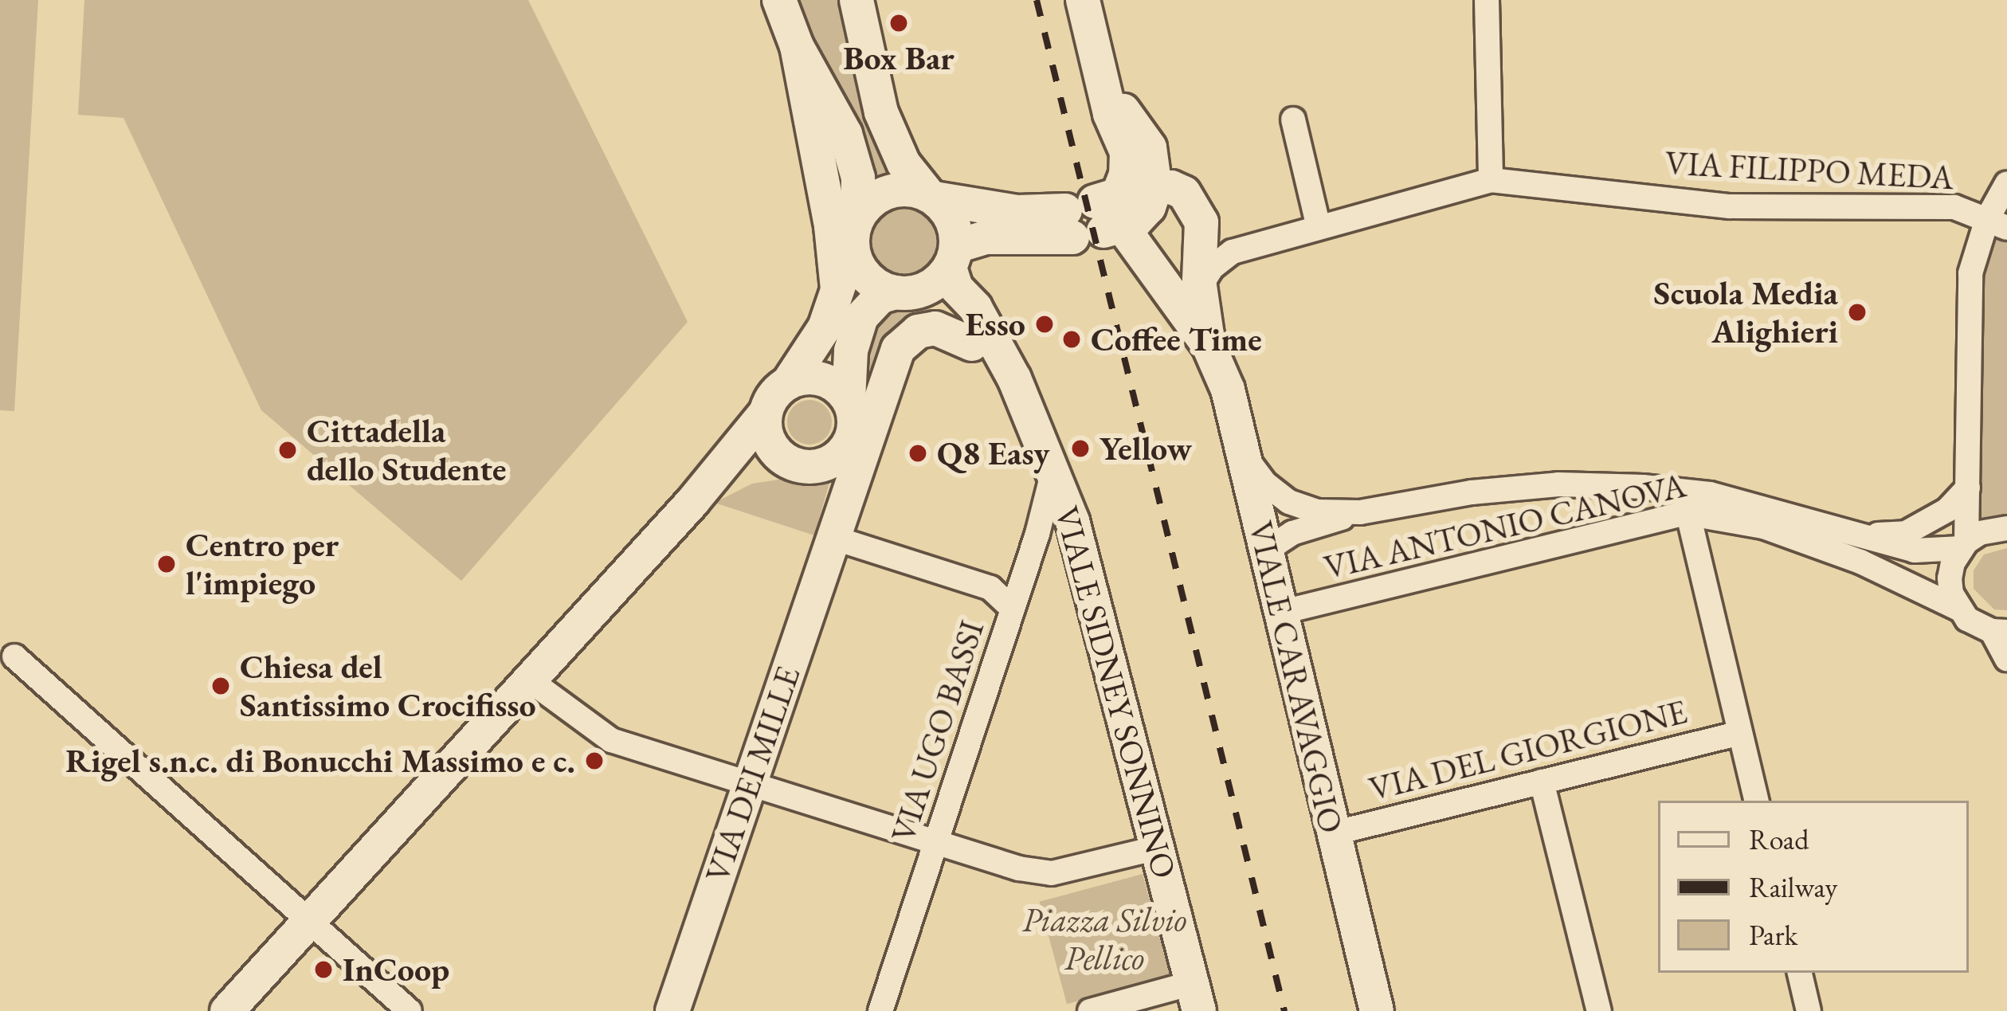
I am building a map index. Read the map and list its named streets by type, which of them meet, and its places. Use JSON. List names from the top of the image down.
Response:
{
  "streets": {
    "main road": ["VIALE CARAVAGGIO", "VIALE SIDNEY SONNINO", "VIA DEI MILLE"],
    "street": [
      "VIA FILIPPO MEDA",
      "VIA ANTONIO CANOVA",
      "VIA UGO BASSI",
      "VIA DEL GIORGIONE"
    ]
  },
  "crossings": [
    ["VIA ANTONIO CANOVA", "VIALE CARAVAGGIO"],
    ["VIALE CARAVAGGIO", "VIA DEL GIORGIONE"],
    ["VIALE SIDNEY SONNINO", "VIA UGO BASSI"]
  ],
  "parks": ["Piazza Silvio Pellico"],
  "places": [
    "Box Bar",
    "Scuola Media Alighieri",
    "Esso",
    "Coffee Time",
    "Yellow",
    "Cittadella dello Studente",
    "Q8 Easy",
    "Centro per l'impiego",
    "Chiesa del Santissimo Crocifisso",
    "Rigel s.n.c. di Bonucchi Massimo e c.",
    "InCoop"
  ],
  "legend": ["Road", "Railway", "Park"]
}
